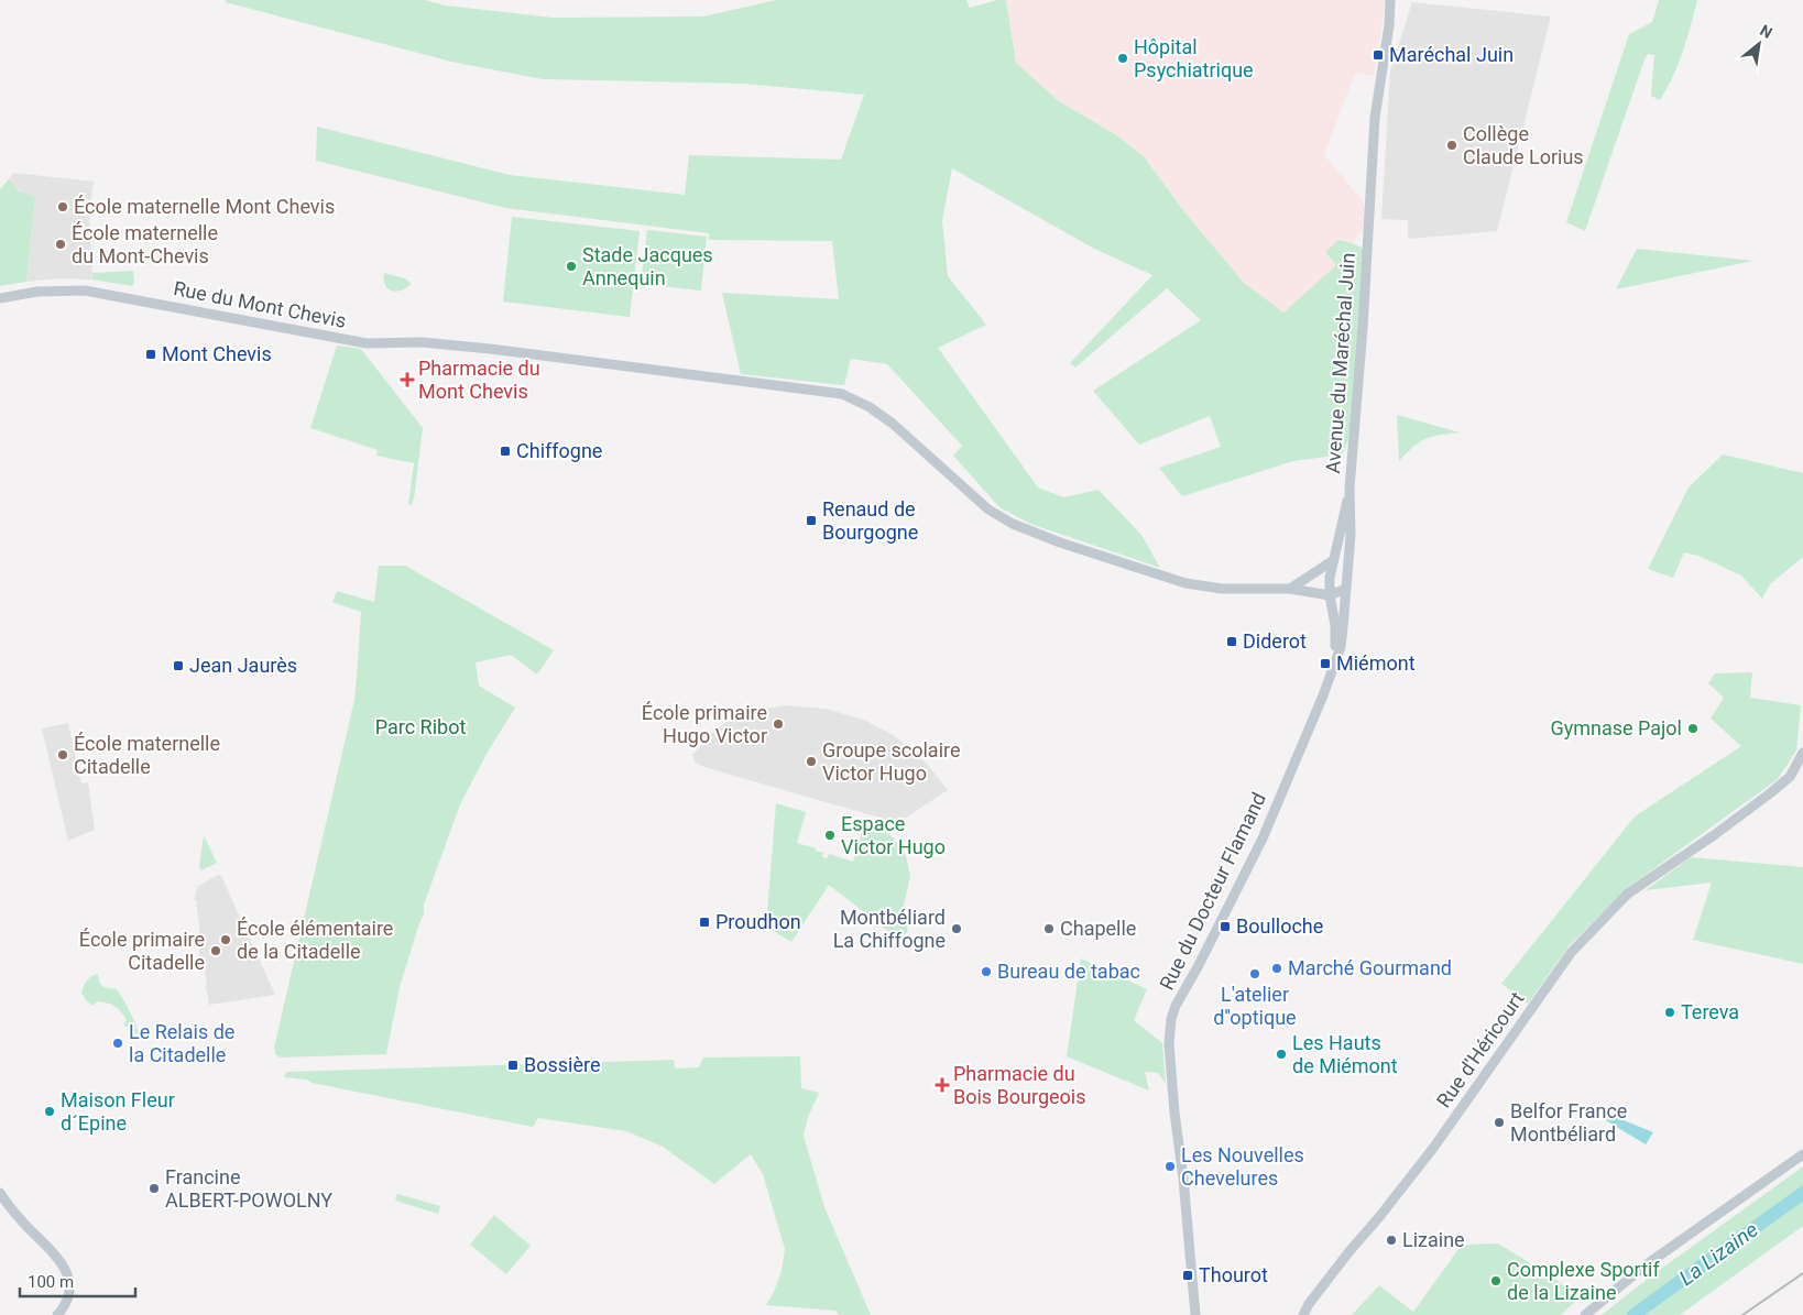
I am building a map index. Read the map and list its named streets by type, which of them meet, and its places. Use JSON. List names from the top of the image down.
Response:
{
  "streets": {
    "street": [
      "Rue du Mont Chevis",
      "Avenue du Maréchal Juin",
      "Rue du Docteur Flamand",
      "Rue d'Héricourt"
    ]
  },
  "crossings": [
    ["Rue du Mont Chevis", "Avenue du Maréchal Juin"],
    ["Avenue du Maréchal Juin", "Rue du Docteur Flamand"]
  ],
  "water": ["La Lizaine"],
  "parks": ["Parc Ribot"],
  "places": {
    "transit": [
      "Maréchal Juin",
      "Mont Chevis",
      "Chiffogne",
      "Renaud de Bourgogne",
      "Diderot",
      "Miémont",
      "Jean Jaurès",
      "Proudhon",
      "Boulloche",
      "Bossière",
      "Thourot"
    ],
    "other": [
      "Hôpital Psychiatrique",
      "Collège Claude Lorius",
      "École maternelle Mont Chevis",
      "École maternelle du Mont-Chevis",
      "Stade Jacques Annequin",
      "École primaire Hugo Victor",
      "Gymnase Pajol",
      "École maternelle Citadelle",
      "Groupe scolaire Victor Hugo",
      "Espace Victor Hugo",
      "Montbéliard La Chiffogne",
      "Chapelle",
      "École élémentaire de la Citadelle",
      "École primaire Citadelle",
      "Marché Gourmand",
      "Bureau de tabac",
      "L'atelier d''optique",
      "Tereva",
      "Le Relais de la Citadelle",
      "Les Hauts de Miémont",
      "Maison Fleur d´Epine",
      "Belfor France Montbéliard",
      "Les Nouvelles Chevelures",
      "Francine ALBERT-POWOLNY",
      "Lizaine",
      "Complexe Sportif de la Lizaine"
    ],
    "health": ["Pharmacie du Mont Chevis", "Pharmacie du Bois Bourgeois"]
  },
  "scale_bar": "100 m",
  "north": "top right"
}
